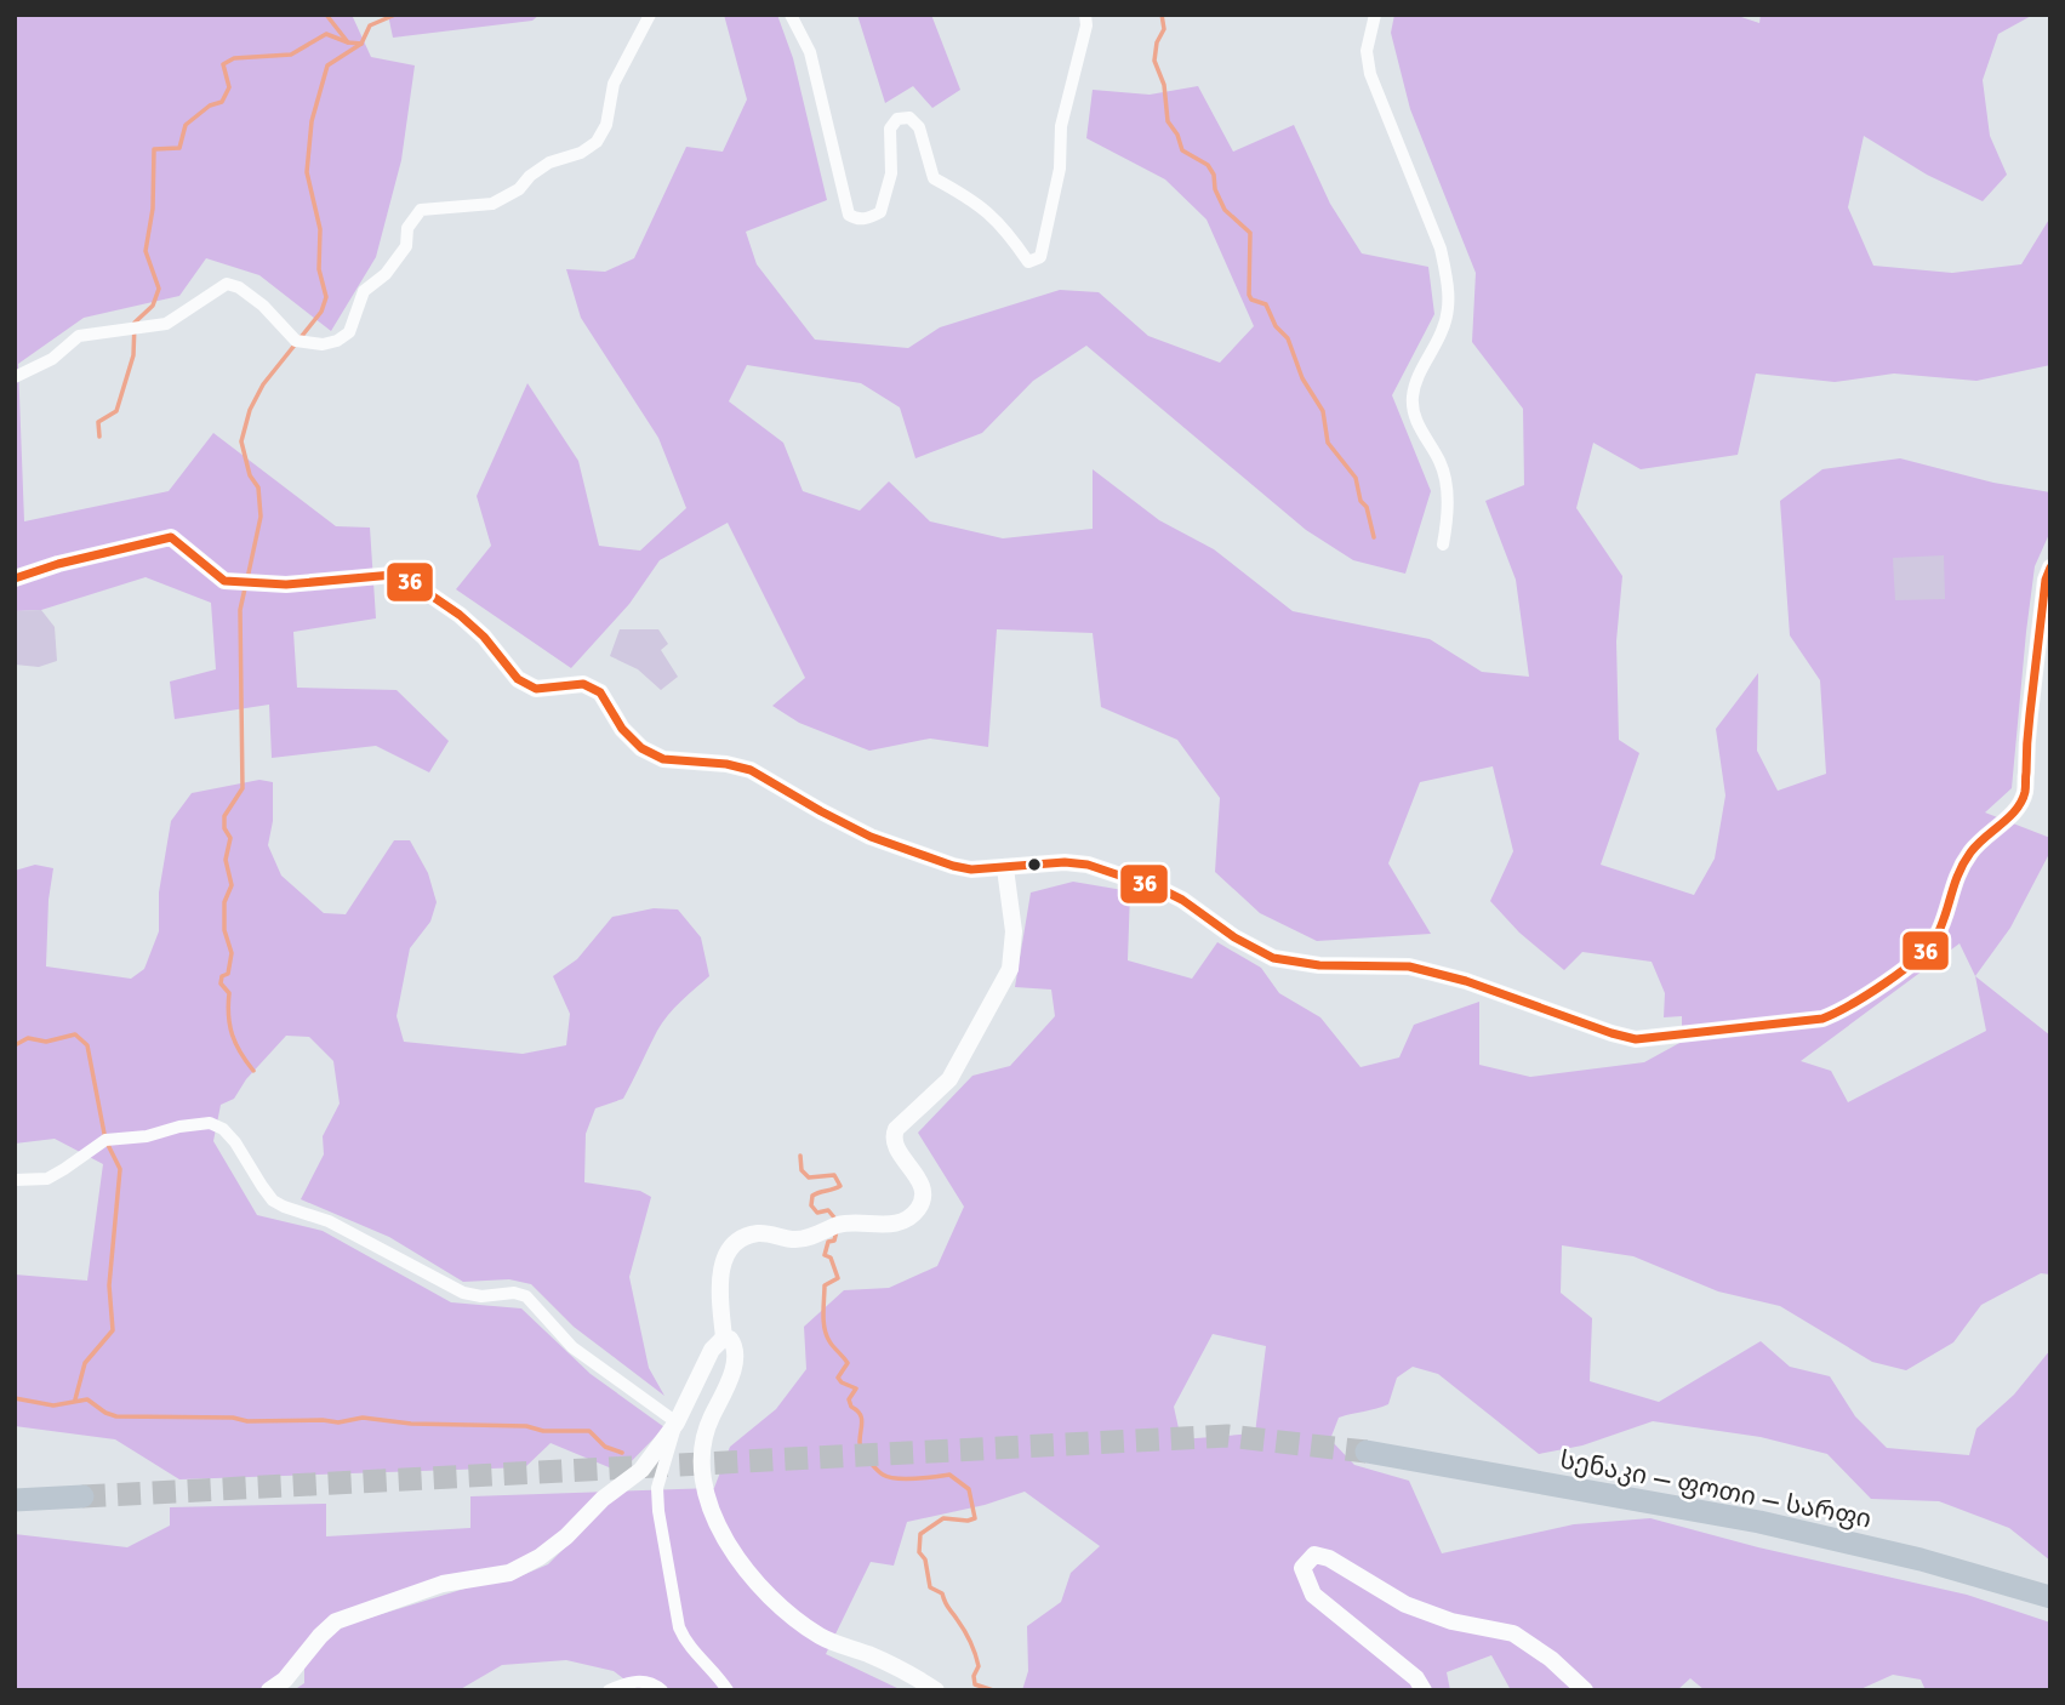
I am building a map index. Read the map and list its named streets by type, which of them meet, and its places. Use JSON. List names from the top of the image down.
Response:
{
  "streets": {
    "highway": ["სენაკი — ფოთი — სარფი"]
  },
  "lines": ["transit line 36"]
}
